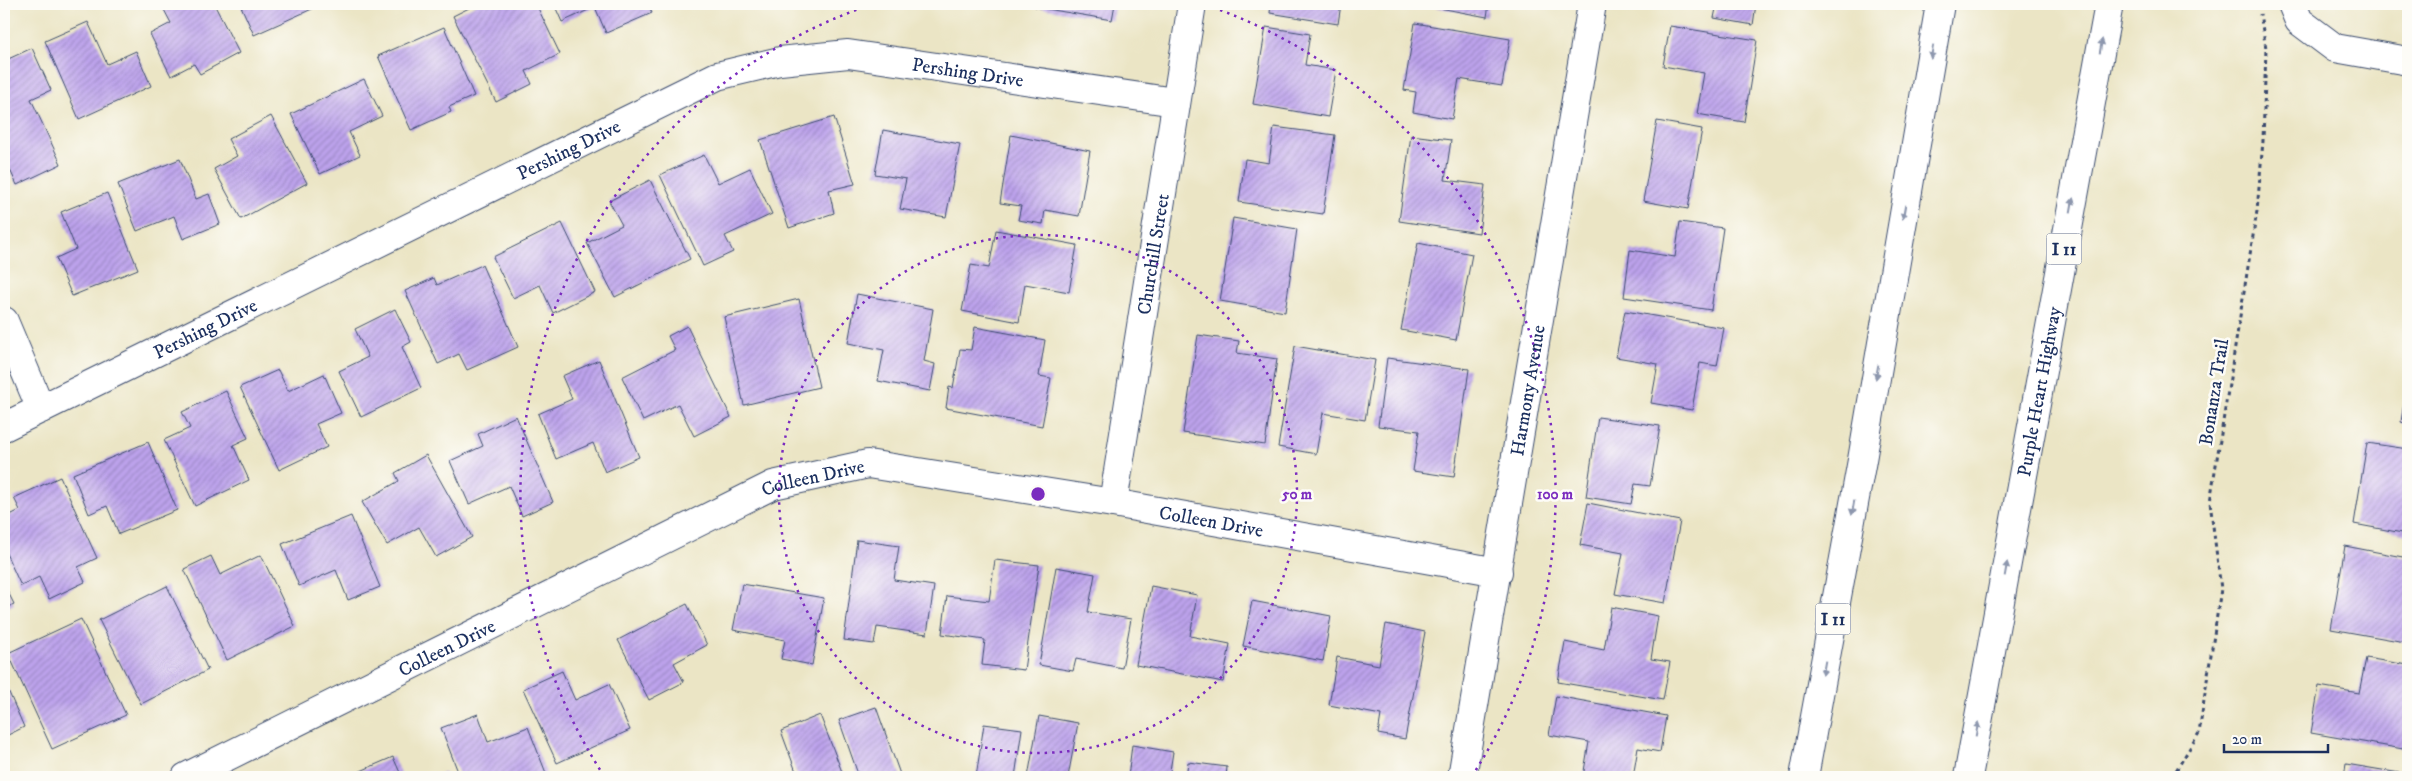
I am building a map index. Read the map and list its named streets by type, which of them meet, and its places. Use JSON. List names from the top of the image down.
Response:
{
  "streets": {
    "main road": [
      "Pershing Drive",
      "I 11",
      "Churchill Street",
      "Harmony Avenue",
      "Purple Heart Highway",
      "Colleen Drive"
    ],
    "path": ["Bonanza Trail"]
  },
  "crossings": [
    ["Pershing Drive", "Churchill Street"],
    ["Churchill Street", "Colleen Drive"],
    ["Harmony Avenue", "Colleen Drive"]
  ],
  "scale_bar": "20 m",
  "rings": ["50 m", "100 m"]
}
